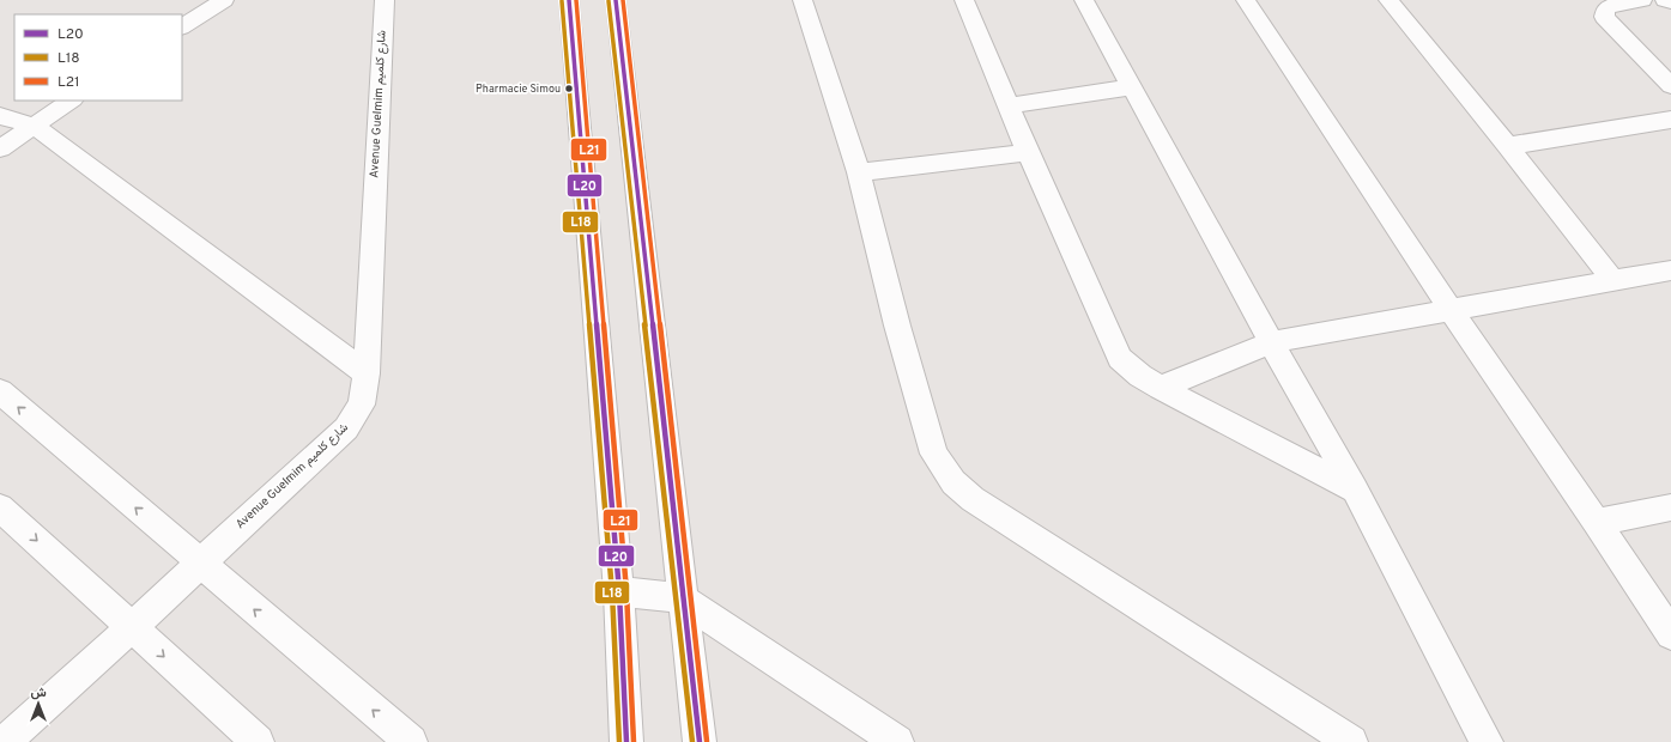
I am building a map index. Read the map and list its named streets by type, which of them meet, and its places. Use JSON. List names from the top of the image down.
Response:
{
  "streets": {
    "street": ["Avenue Guelmim شارع كلميم"]
  },
  "places": ["Pharmacie Simou"],
  "lines": ["transit line L20", "transit line L21", "transit line L18"],
  "legend": ["L20", "L18", "L21"],
  "north": "top"
}
